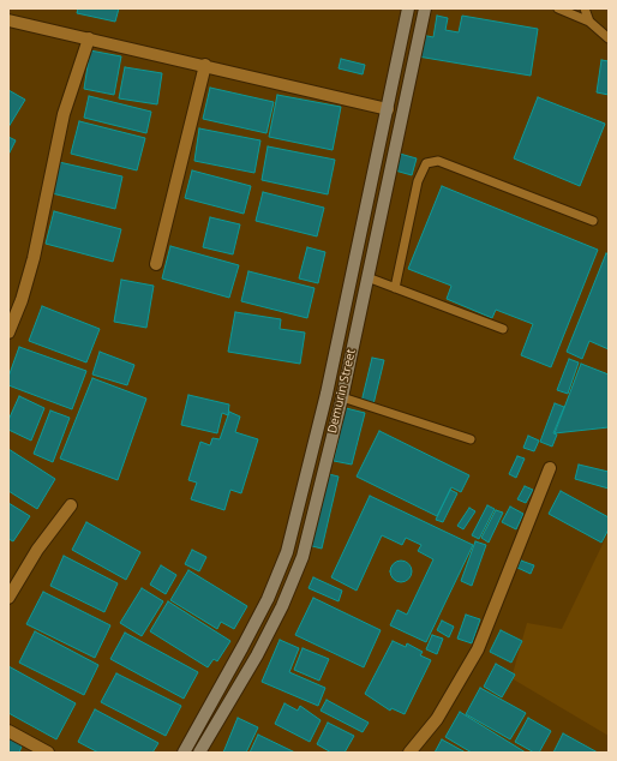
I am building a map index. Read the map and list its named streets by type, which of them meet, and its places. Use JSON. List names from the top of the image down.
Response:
{
  "streets": {
    "street": ["Demurin Street"]
  }
}
